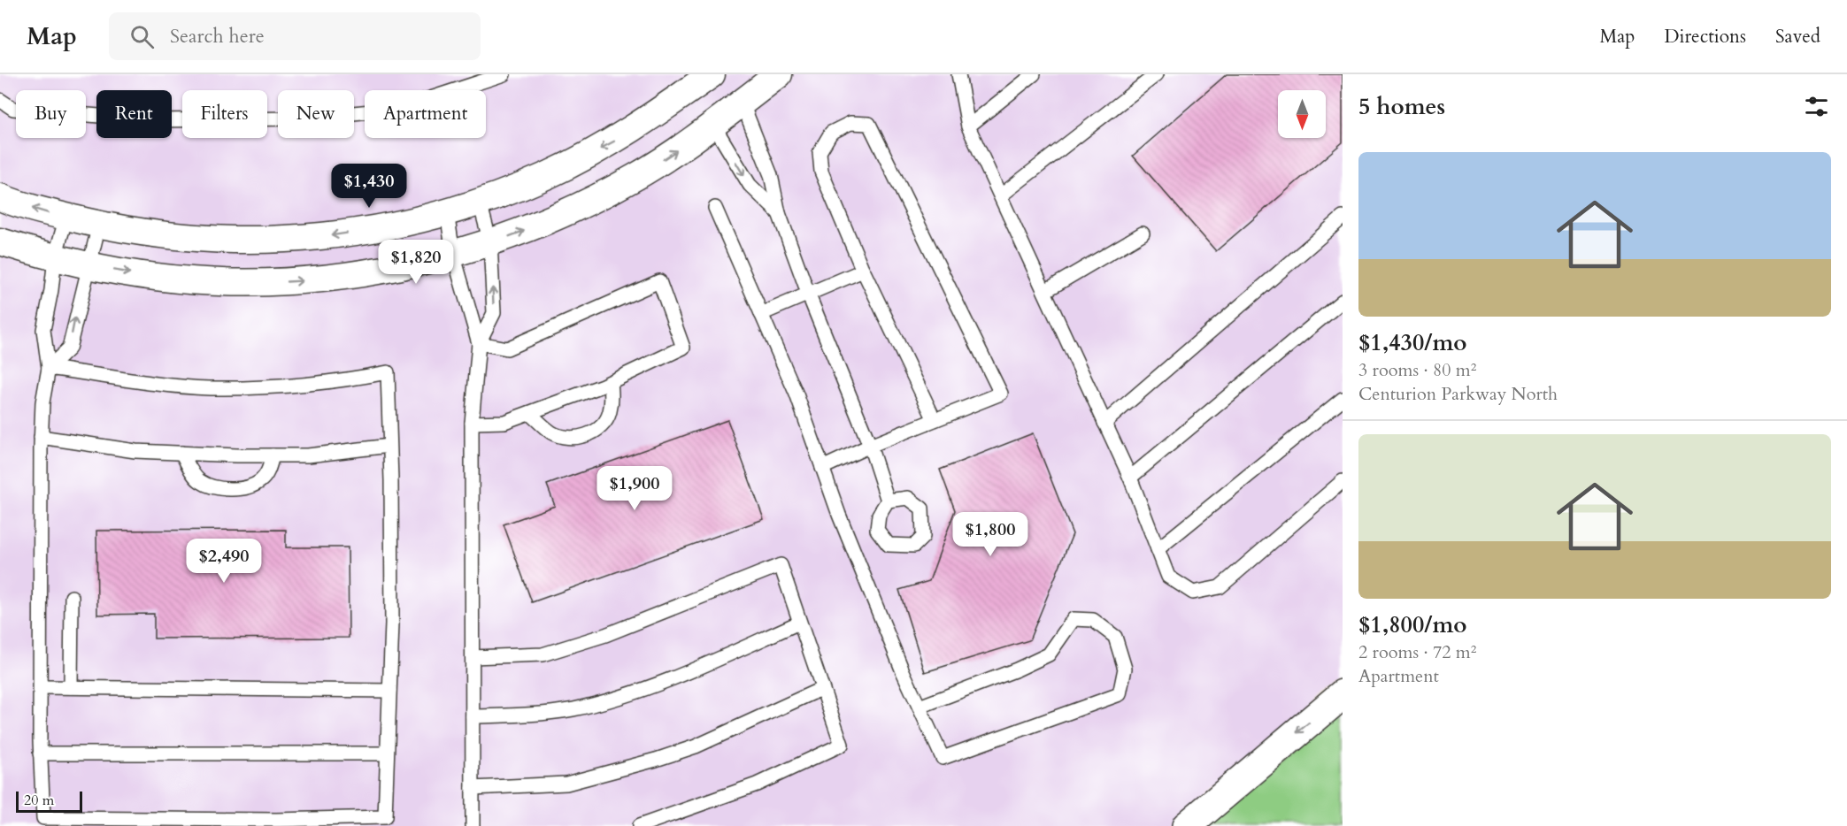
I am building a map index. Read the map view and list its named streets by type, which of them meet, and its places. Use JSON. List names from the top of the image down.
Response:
{
  "scale_bar": "20 m",
  "north": "bottom",
  "page": {
    "header": "Map",
    "search": "Search here",
    "nav": ["Map", "Directions", "Saved"],
    "heading": "5 homes",
    "chip": [
      "Buy",
      "Rent",
      "Filters",
      "New",
      "Apartment"
    ],
    "list": [
      {
        "name": "$1,430/mo",
        "note": "3 rooms · 80 m² · Centurion Parkway North"
      },
      {
        "name": "$1,800/mo",
        "note": "2 rooms · 72 m² · Apartment"
      }
    ],
    "price": [
      "$1,430",
      "$1,820",
      "$1,900",
      "$1,800",
      "$2,490"
    ],
    "scale": "20 m"
  }
}
